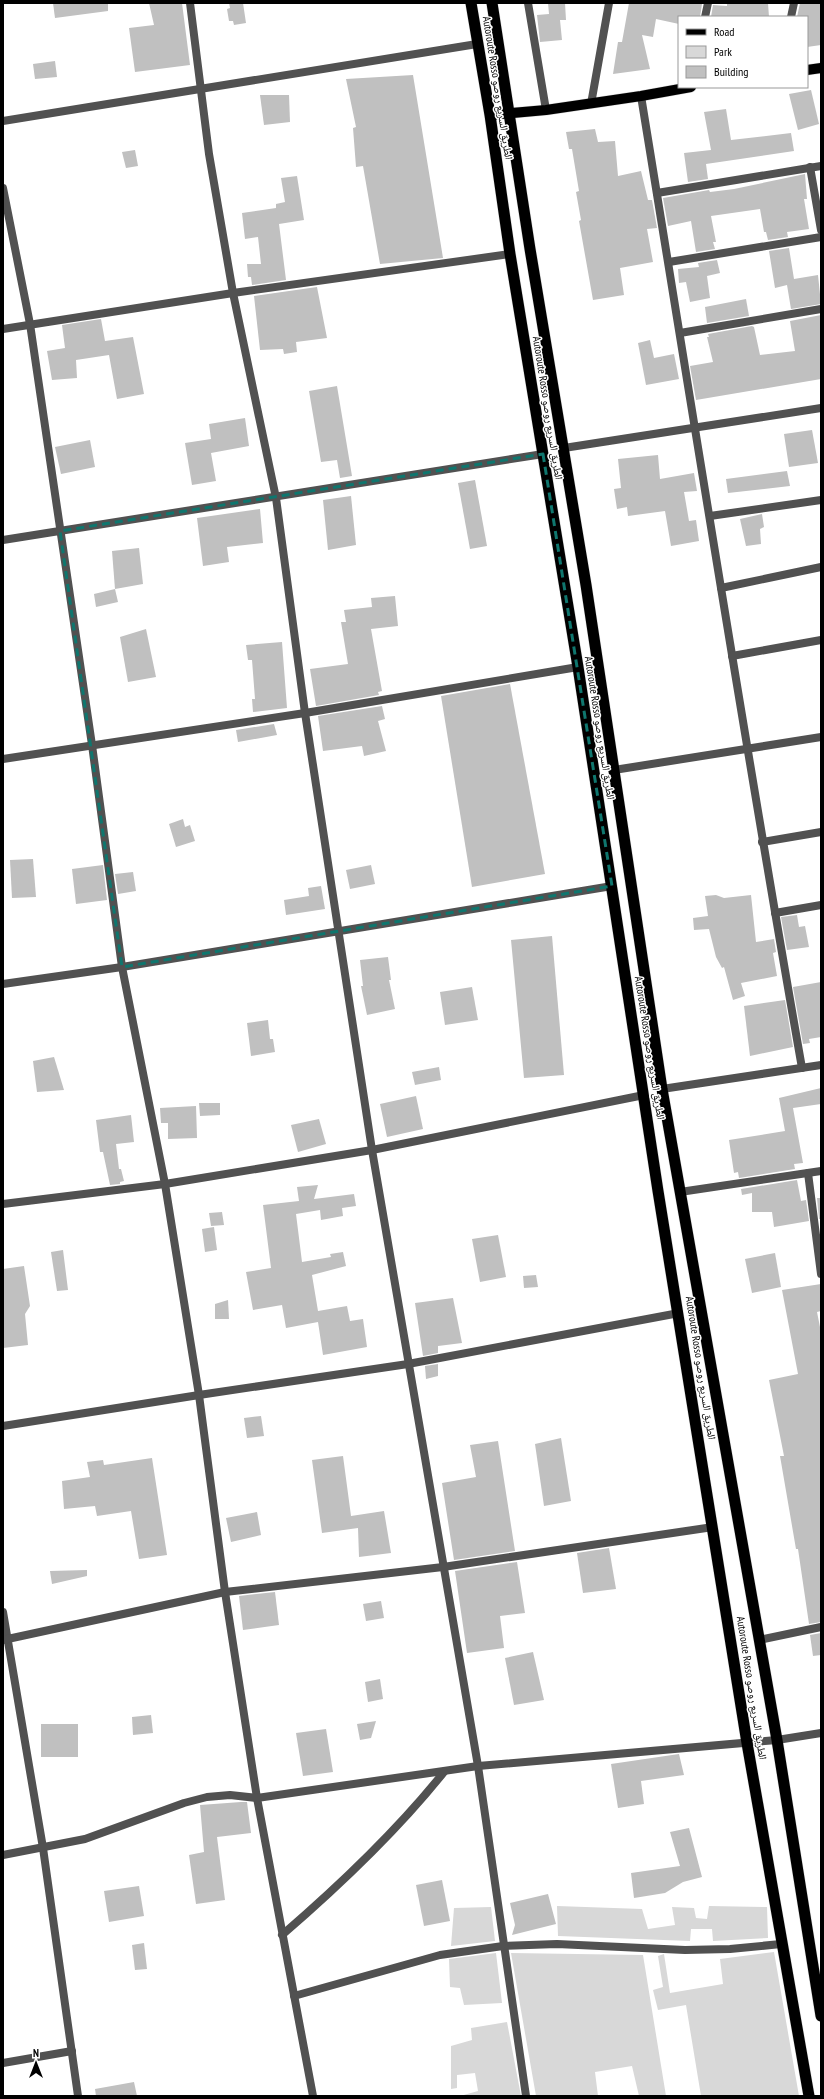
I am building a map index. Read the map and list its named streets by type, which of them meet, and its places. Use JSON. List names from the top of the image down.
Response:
{
  "streets": {
    "highway": ["Autoroute Rosso الطريق السريع روصو"]
  },
  "legend": ["Road", "Park", "Building"],
  "north": "top"
}
